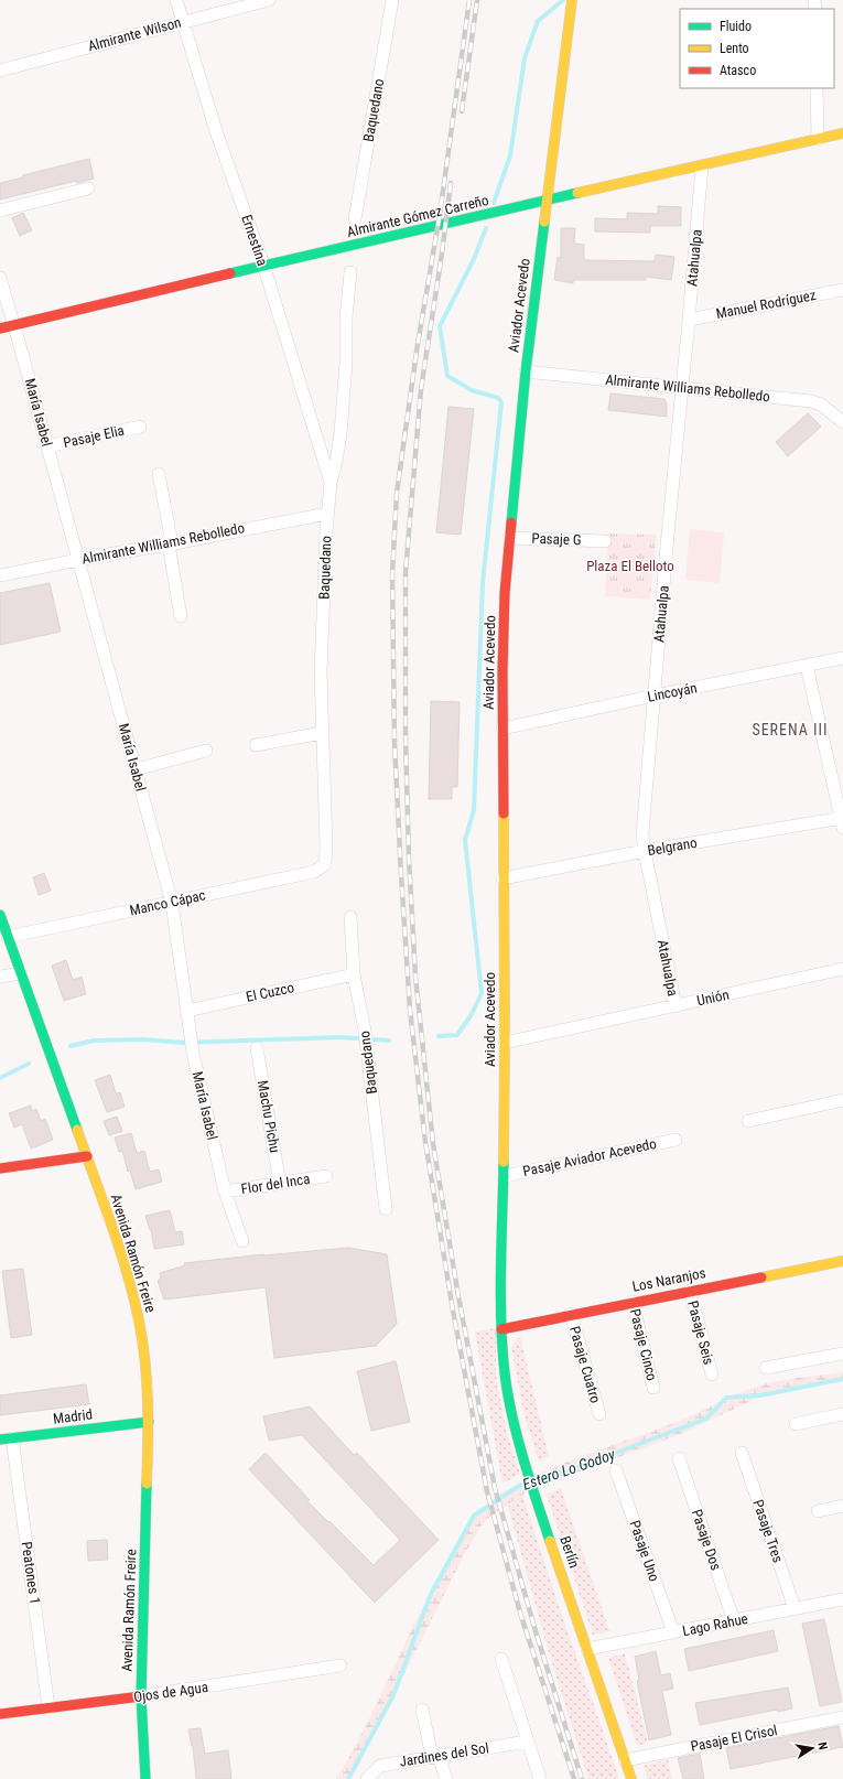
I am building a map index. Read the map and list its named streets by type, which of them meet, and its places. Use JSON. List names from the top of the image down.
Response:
{
  "streets": {
    "main road": [
      "Almirante Gómez Carreño",
      "Aviador Acevedo",
      "Avenida Ramón Freire",
      "Los Naranjos",
      "Madrid",
      "Berlín",
      "Ojos de Agua"
    ],
    "street": [
      "Almirante Wilson",
      "Baquedano",
      "Ernestina",
      "Atahualpa",
      "Manuel Rodríguez",
      "Almirante Williams Rebolledo",
      "María Isabel",
      "Pasaje Elia",
      "Pasaje G",
      "Lincoyán",
      "Belgrano",
      "Manco Cápac",
      "El Cuzco",
      "Unión",
      "Machu Pichu",
      "Pasaje Aviador Acevedo",
      "Flor del Inca",
      "Pasaje Seis",
      "Pasaje Cinco",
      "Pasaje Cuatro",
      "Pasaje Tres",
      "Pasaje Dos",
      "Pasaje Uno",
      "Peatones 1",
      "Lago Rahue",
      "Pasaje El Crisol",
      "Jardines del Sol"
    ]
  },
  "crossings": [
    ["Almirante Wilson", "Ernestina"],
    ["Baquedano", "Ernestina"],
    ["Baquedano", "Almirante Williams Rebolledo"],
    ["Baquedano", "Manco Cápac"],
    ["Baquedano", "El Cuzco"],
    ["Almirante Gómez Carreño", "Ernestina"],
    ["Almirante Gómez Carreño", "Atahualpa"],
    ["Almirante Gómez Carreño", "Aviador Acevedo"],
    ["Almirante Gómez Carreño", "María Isabel"],
    ["Atahualpa", "Manuel Rodríguez"],
    ["Atahualpa", "Almirante Williams Rebolledo"],
    ["Atahualpa", "Lincoyán"],
    ["Atahualpa", "Belgrano"],
    ["Atahualpa", "Unión"],
    ["Aviador Acevedo", "Almirante Williams Rebolledo"],
    ["Aviador Acevedo", "Pasaje G"],
    ["Aviador Acevedo", "Lincoyán"],
    ["Aviador Acevedo", "Belgrano"],
    ["Aviador Acevedo", "Unión"],
    ["Aviador Acevedo", "Pasaje Aviador Acevedo"],
    ["Aviador Acevedo", "Los Naranjos"],
    ["Aviador Acevedo", "Berlín"],
    ["Almirante Williams Rebolledo", "María Isabel"],
    ["María Isabel", "Pasaje Elia"],
    ["María Isabel", "Manco Cápac"],
    ["María Isabel", "El Cuzco"],
    ["María Isabel", "Flor del Inca"],
    ["Manco Cápac", "Avenida Ramón Freire"],
    ["Machu Pichu", "Flor del Inca"],
    ["Avenida Ramón Freire", "Madrid"],
    ["Avenida Ramón Freire", "Ojos de Agua"],
    ["Los Naranjos", "Pasaje Seis"],
    ["Los Naranjos", "Pasaje Cinco"],
    ["Los Naranjos", "Pasaje Cuatro"],
    ["Los Naranjos", "Berlín"],
    ["Madrid", "Peatones 1"],
    ["Pasaje Tres", "Lago Rahue"],
    ["Pasaje Dos", "Lago Rahue"],
    ["Pasaje Uno", "Lago Rahue"],
    ["Berlín", "Lago Rahue"],
    ["Berlín", "Pasaje El Crisol"],
    ["Peatones 1", "Ojos de Agua"]
  ],
  "districts": ["SERENA III"],
  "water": ["Estero Lo Godoy"],
  "parks": ["Plaza El Belloto"],
  "legend": ["Fluido", "Lento", "Atasco"],
  "north": "right"
}
